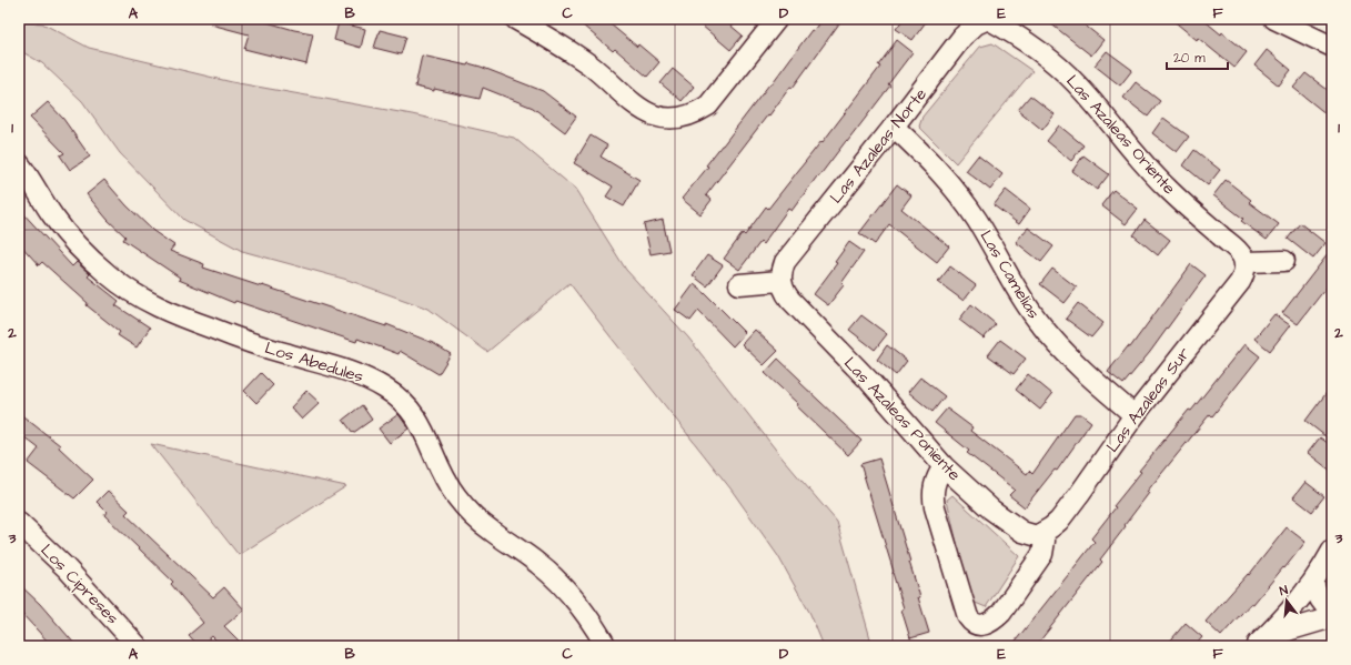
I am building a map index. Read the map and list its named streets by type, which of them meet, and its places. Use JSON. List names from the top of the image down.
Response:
{
  "streets": {
    "street": [
      "Las Azaleas Oriente",
      "Las Azaleas Norte",
      "Las Camelias",
      "Los Abedules",
      "Las Azaleas Sur",
      "Las Azaleas Poniente",
      "Los Cipreses"
    ]
  },
  "crossings": [
    ["Las Azaleas Oriente", "Las Azaleas Norte"],
    ["Las Azaleas Oriente", "Las Azaleas Sur"],
    ["Las Azaleas Norte", "Las Camelias"],
    ["Las Azaleas Norte", "Las Azaleas Poniente"],
    ["Las Camelias", "Las Azaleas Sur"],
    ["Las Azaleas Sur", "Las Azaleas Poniente"]
  ],
  "scale_bar": "20 m",
  "north": "top",
  "grid": {
    "columns": [
      "A",
      "B",
      "C",
      "D",
      "E",
      "F"
    ],
    "rows": ["1", "2", "3"]
  }
}
